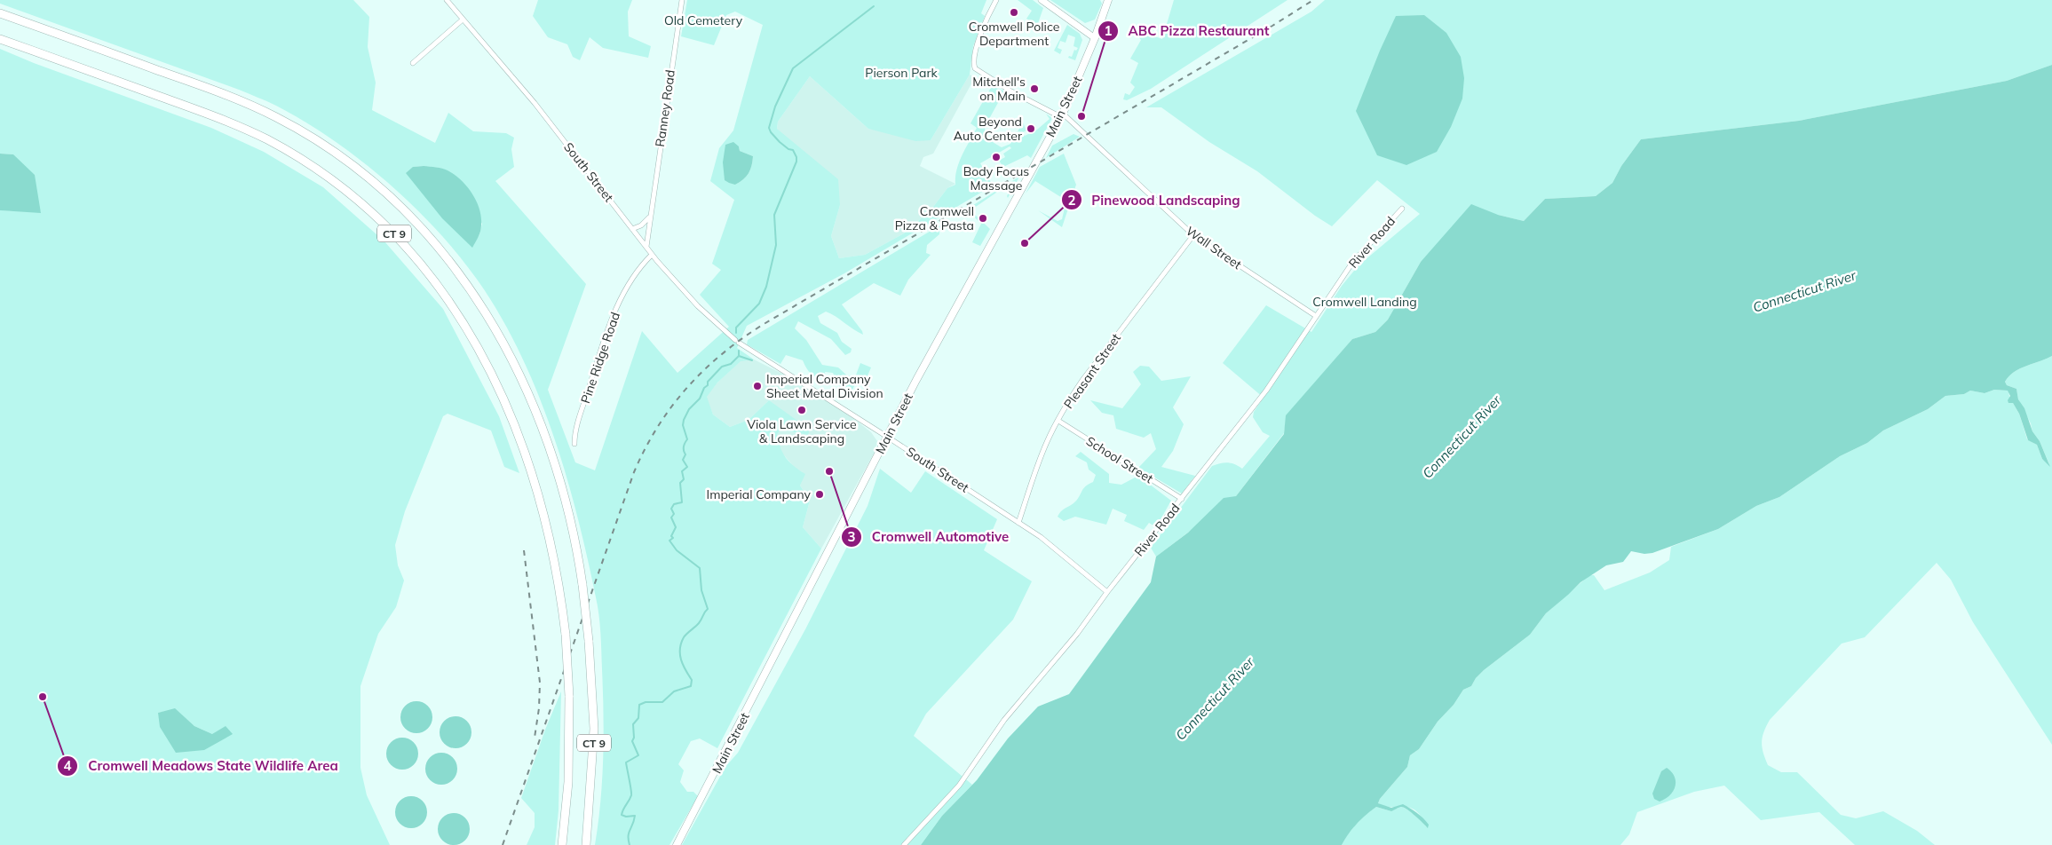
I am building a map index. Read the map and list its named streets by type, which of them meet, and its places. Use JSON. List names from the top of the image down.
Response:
{
  "streets": {
    "highway": ["CT 9"],
    "main road": ["Main Street"],
    "street": [
      "Ranney Road",
      "South Street",
      "River Road",
      "Wall Street",
      "Pine Ridge Road",
      "Pleasant Street",
      "School Street"
    ]
  },
  "crossings": [
    ["Main Street", "South Street"],
    ["Main Street", "Wall Street"],
    ["Ranney Road", "South Street"],
    ["South Street", "River Road"],
    ["South Street", "Pine Ridge Road"],
    ["South Street", "Pleasant Street"],
    ["River Road", "Wall Street"],
    ["River Road", "School Street"],
    ["Wall Street", "Pleasant Street"],
    ["Pleasant Street", "School Street"]
  ],
  "water": ["Connecticut River"],
  "parks": ["Old Cemetery", "Pierson Park", "Cromwell Landing"],
  "places": [
    "Cromwell Police Department",
    "Mitchell's on Main",
    "ABC Pizza Restaurant",
    "Beyond Auto Center",
    "Body Focus Massage",
    "Cromwell Pizza & Pasta",
    "Pinewood Landscaping",
    "Imperial Company Sheet Metal Division",
    "Viola Lawn Service & Landscaping",
    "Cromwell Automotive",
    "Imperial Company",
    "Cromwell Meadows State Wildlife Area"
  ]
}
